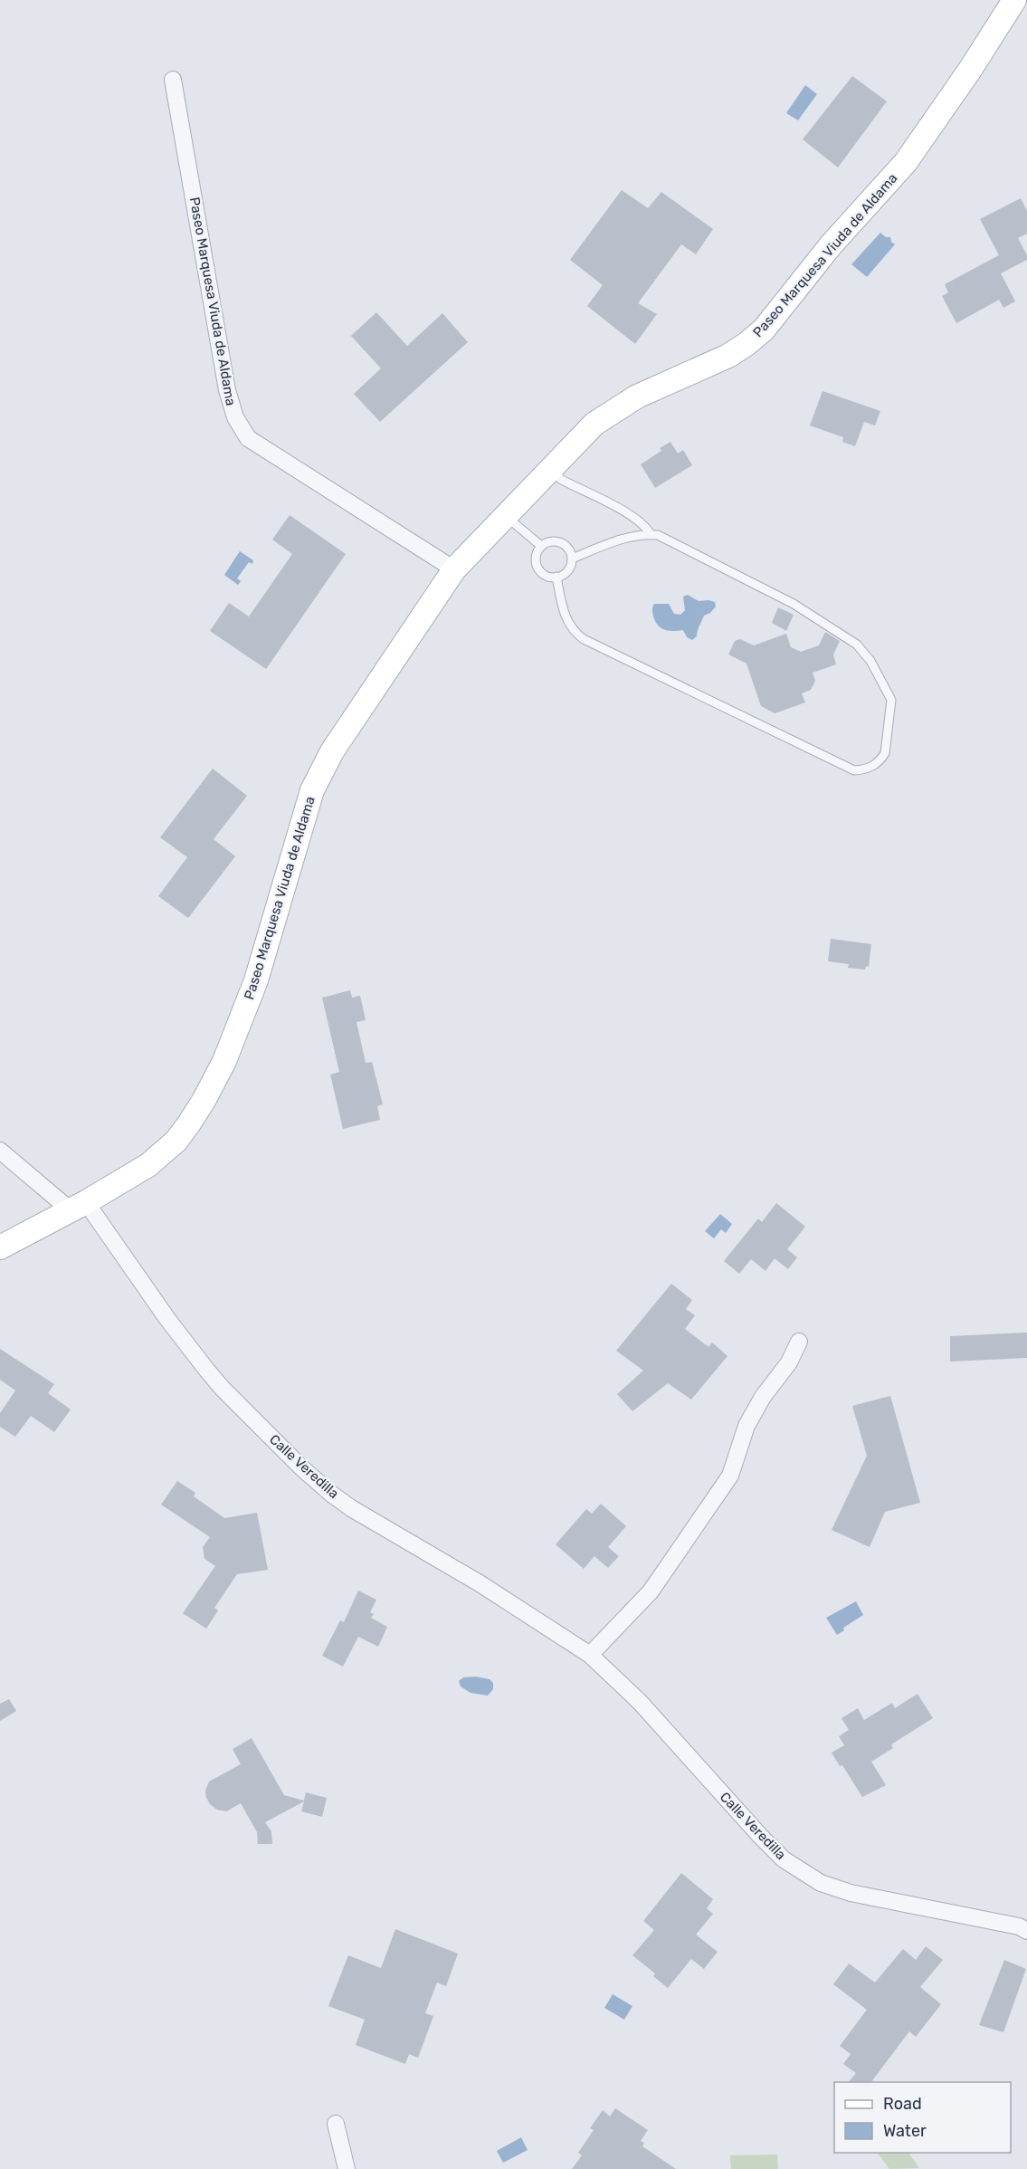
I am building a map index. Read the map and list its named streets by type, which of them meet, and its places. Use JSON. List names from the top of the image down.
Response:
{
  "streets": {
    "street": ["Paseo Marquesa Viuda de Aldama", "Calle Veredilla"]
  },
  "crossings": [
    ["Paseo Marquesa Viuda de Aldama", "Calle Veredilla"]
  ],
  "legend": ["Road", "Water"]
}
